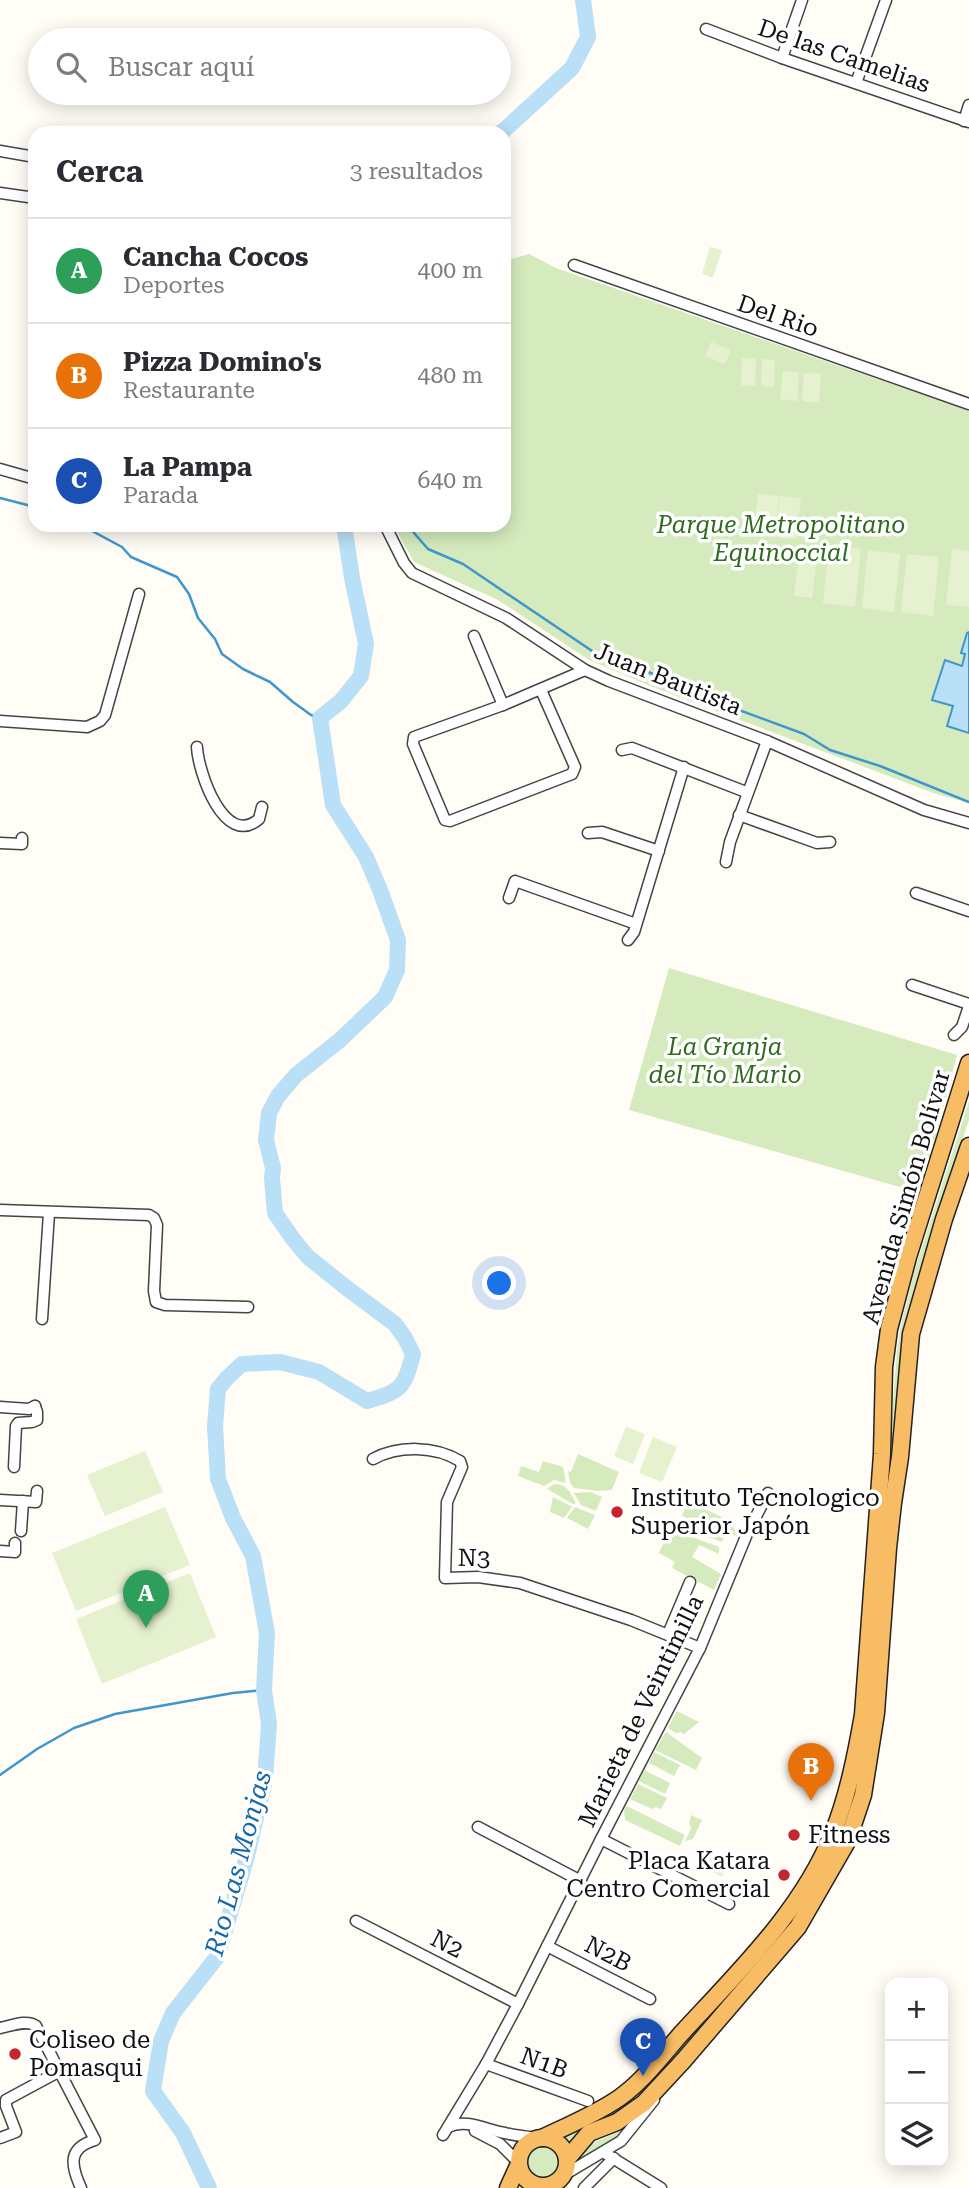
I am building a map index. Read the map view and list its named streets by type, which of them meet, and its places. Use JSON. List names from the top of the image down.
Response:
{
  "streets": {
    "highway": ["Avenida Simón Bolívar"],
    "street": [
      "De las Camelias",
      "Del Rio",
      "Juan Bautista",
      "N3",
      "Marieta de Veintimilla",
      "N2",
      "N2B",
      "N1B"
    ]
  },
  "crossings": [
    ["N3", "Marieta de Veintimilla"],
    ["Marieta de Veintimilla", "N2"],
    ["Marieta de Veintimilla", "N2B"],
    ["Marieta de Veintimilla", "N1B"]
  ],
  "water": ["Rio Las Monjas"],
  "parks": ["Parque Metropolitano Equinoccial", "La Granja del Tío Mario"],
  "places": [
    "Instituto Tecnologico Superior Japón",
    "Fitness",
    "Placa Katara Centro Comercial",
    "Coliseo de Pomasqui"
  ],
  "page": {
    "search": "Buscar aquí",
    "heading": ["Cerca", "3 resultados"],
    "list": [
      {
        "mark": "A",
        "name": "Cancha Cocos",
        "note": "Deportes",
        "value": "400 m"
      },
      {
        "mark": "B",
        "name": "Pizza Domino's",
        "note": "Restaurante",
        "value": "480 m"
      },
      {
        "mark": "C",
        "name": "La Pampa",
        "note": "Parada",
        "value": "640 m"
      }
    ],
    "pins": ["A", "B", "C"],
    "map_buttons": ["+", "−"]
  }
}
